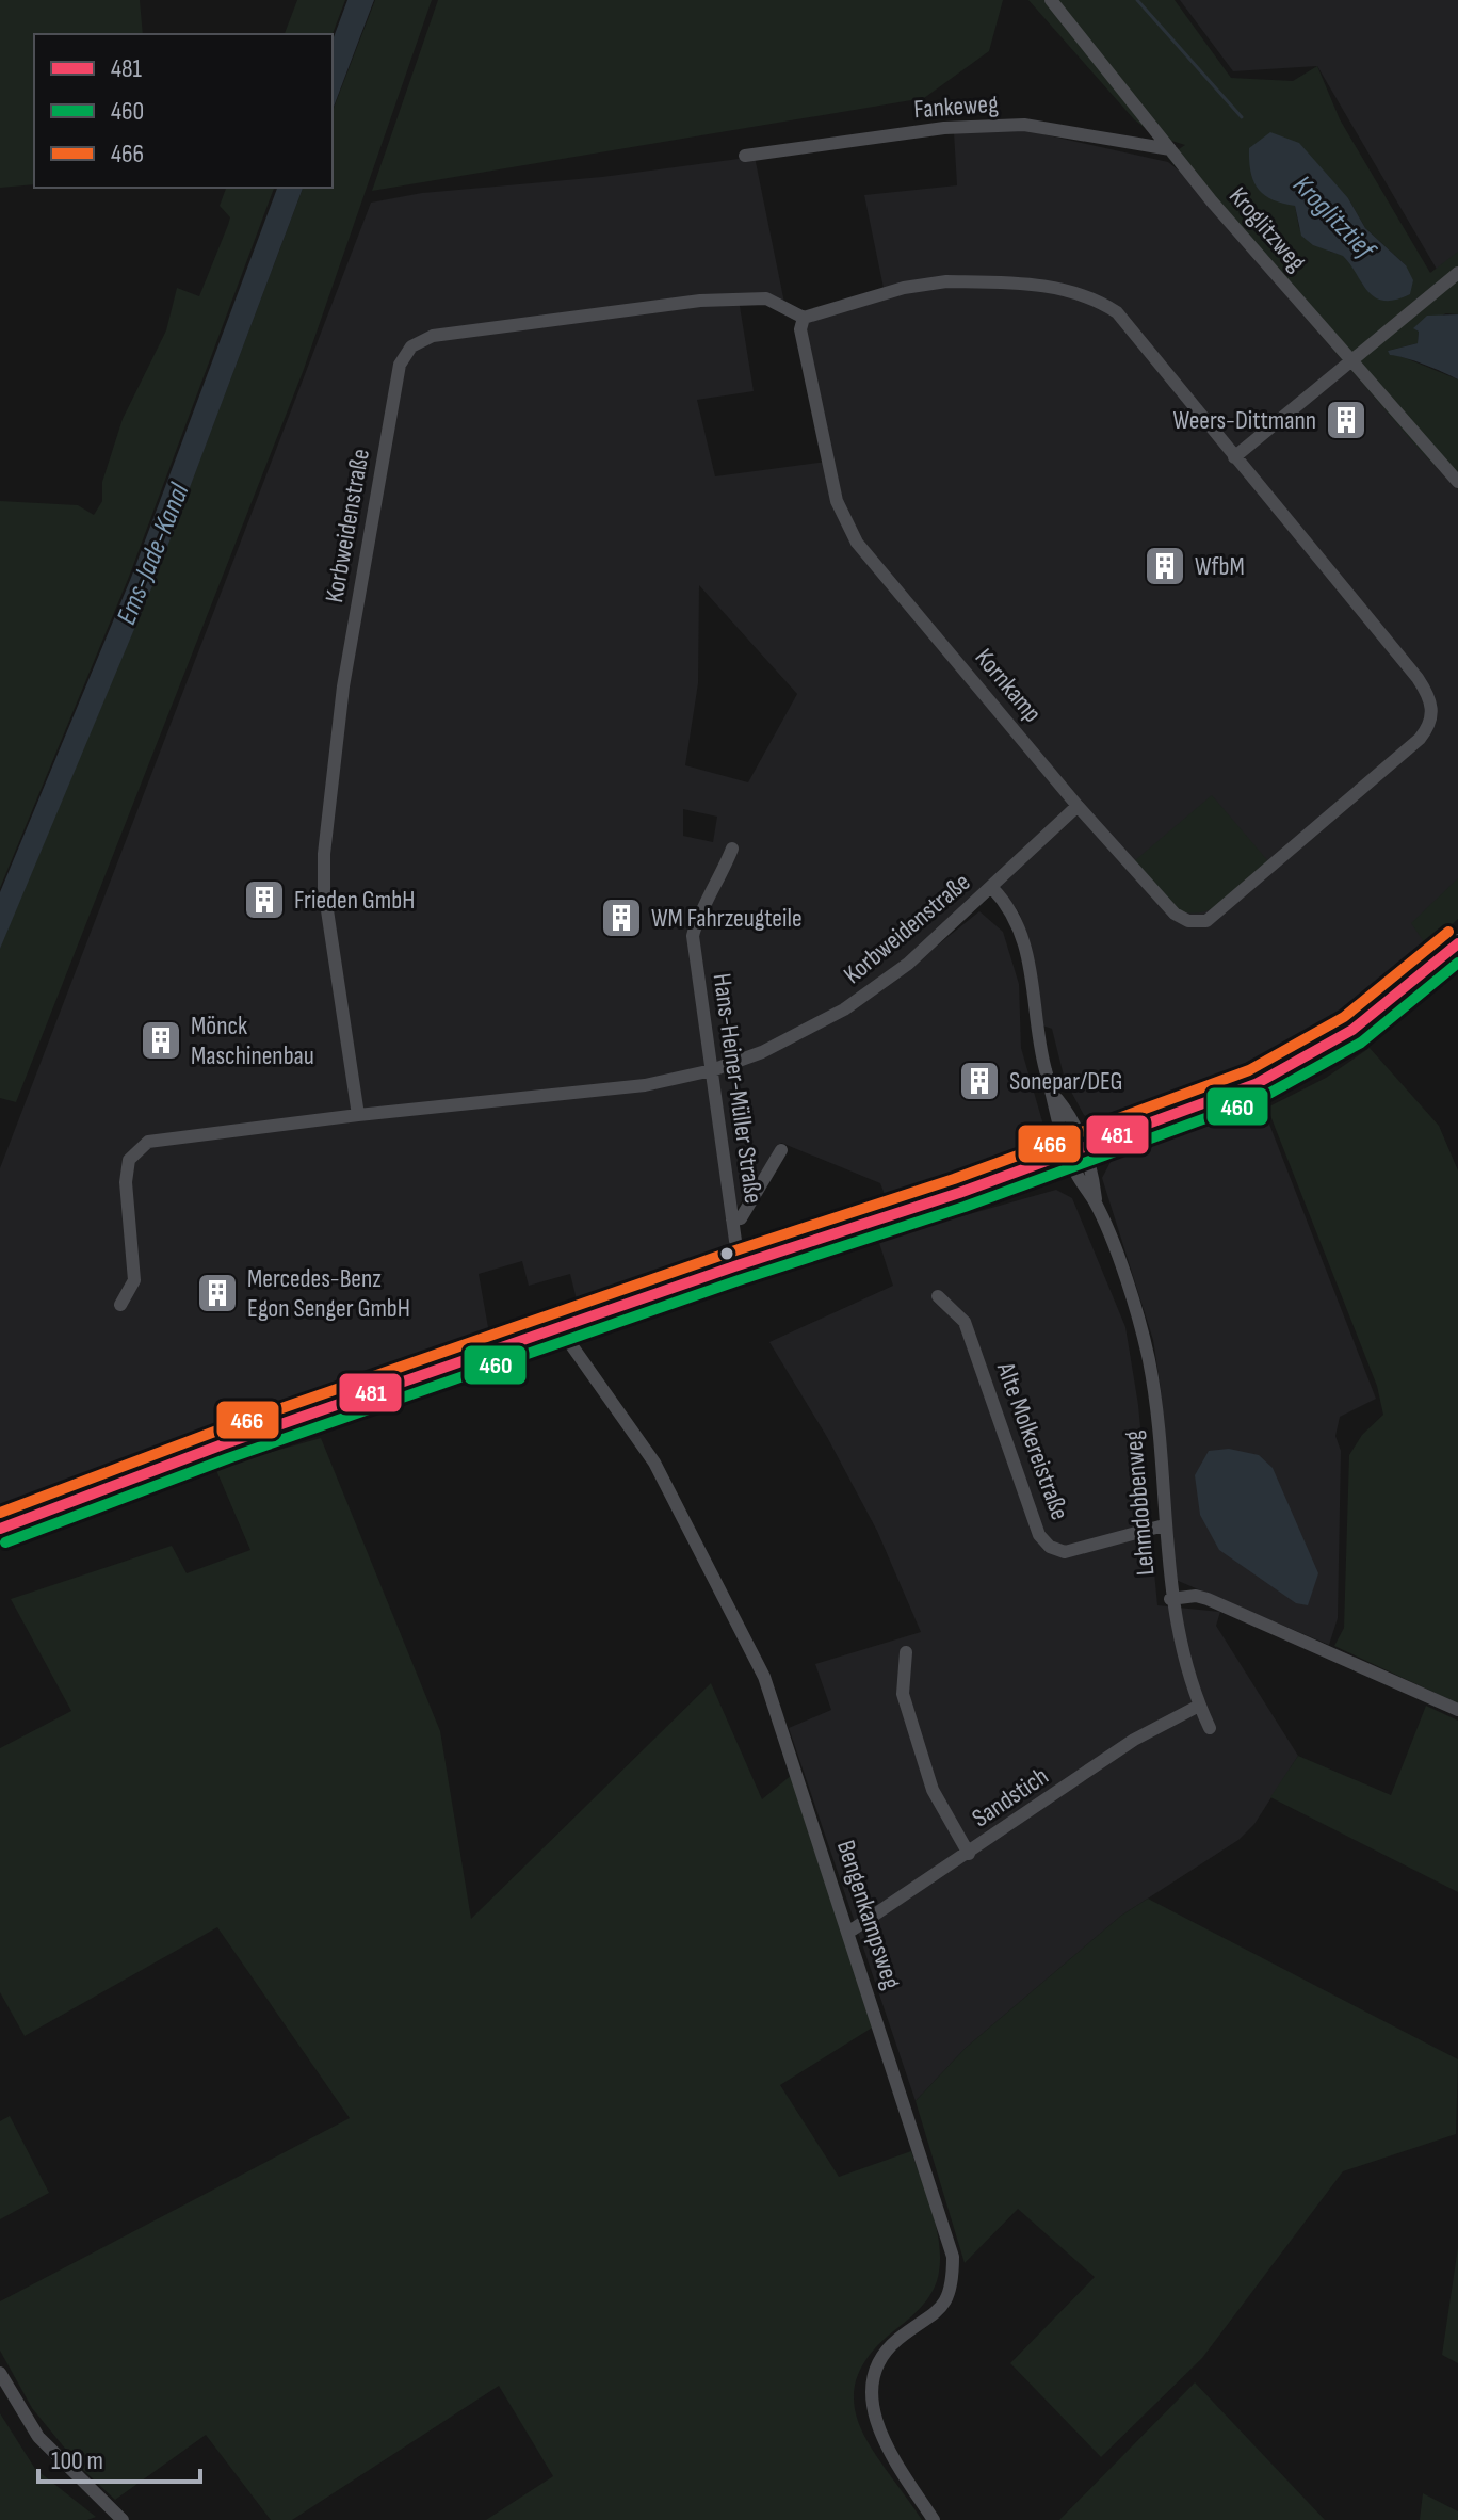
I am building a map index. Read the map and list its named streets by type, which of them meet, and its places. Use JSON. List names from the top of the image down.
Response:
{
  "streets": {
    "street": [
      "Fankeweg",
      "Kroglitzweg",
      "Korbweidenstraße",
      "Kornkamp",
      "Hans-Heiner-Müller Straße",
      "Alte Molkereistraße",
      "Lehmdobbenweg",
      "Sandstich",
      "Bengenkampsweg"
    ]
  },
  "crossings": [
    ["Fankeweg", "Kroglitzweg"],
    ["Korbweidenstraße", "Kornkamp"],
    ["Korbweidenstraße", "Hans-Heiner-Müller Straße"],
    ["Korbweidenstraße", "Lehmdobbenweg"],
    ["Alte Molkereistraße", "Lehmdobbenweg"],
    ["Sandstich", "Bengenkampsweg"]
  ],
  "water": ["Kroglitztief", "Ems-Jade-Kanal"],
  "places": {
    "building": [
      "Weers-Dittmann",
      "WfbM",
      "Frieden GmbH",
      "WM Fahrzeugteile",
      "Mönck Maschinenbau",
      "Sonepar/DEG",
      "Mercedes-Benz Egon Senger GmbH"
    ]
  },
  "lines": ["transit line 466", "transit line 481", "transit line 460"],
  "legend": ["481", "460", "466"],
  "scale_bar": "100 m"
}
